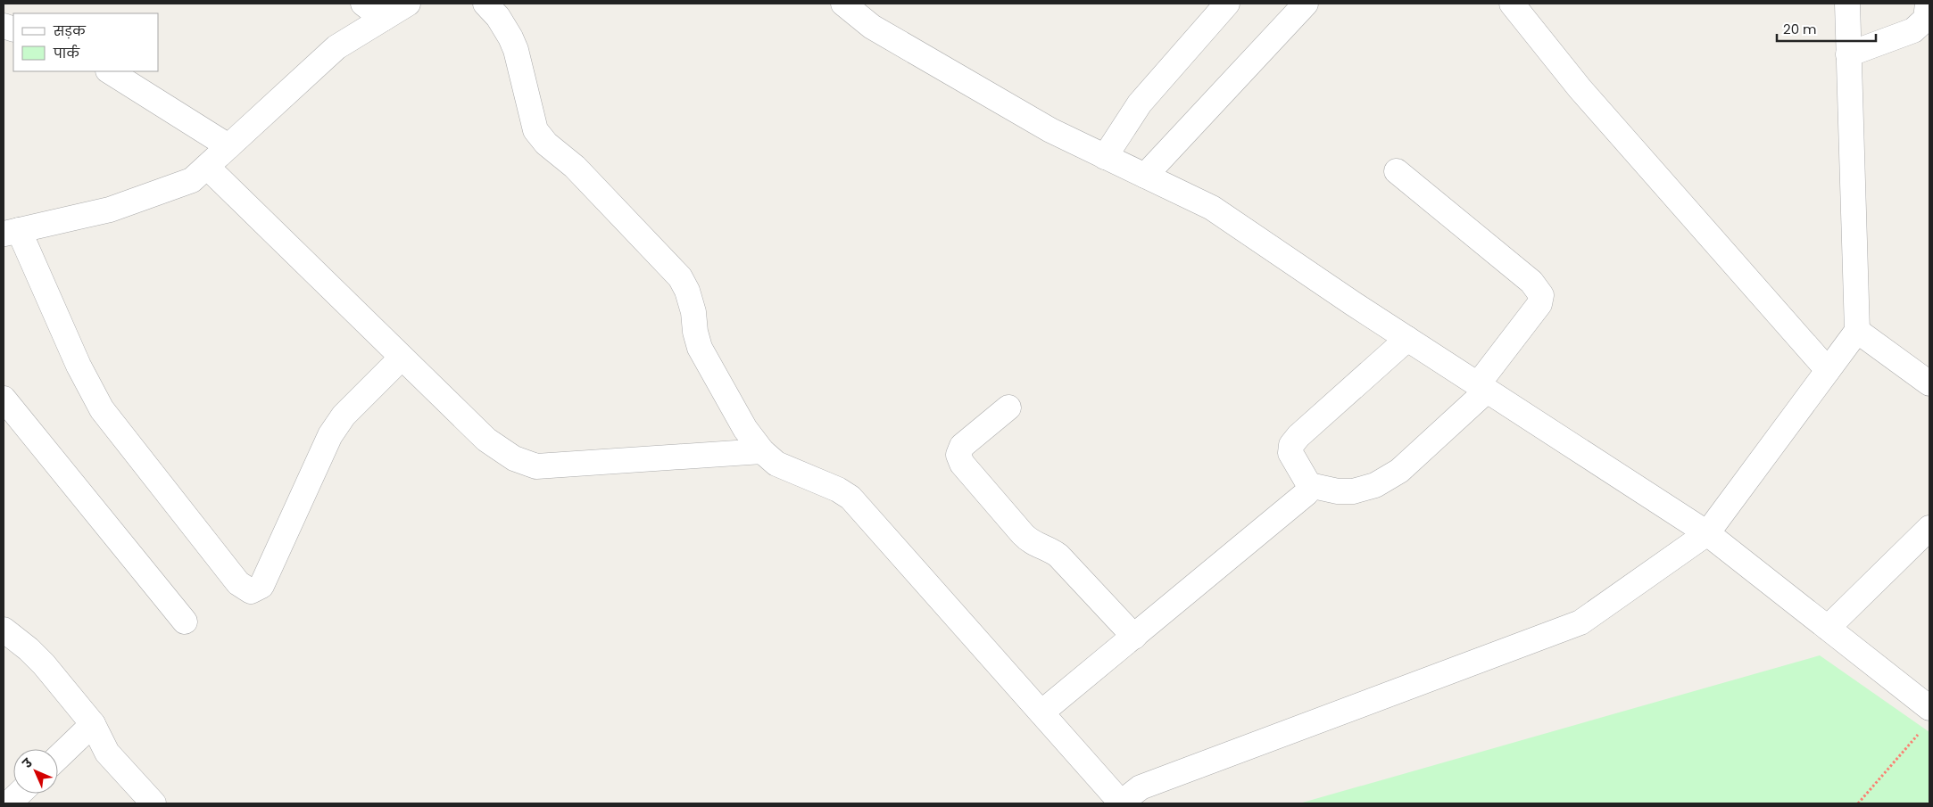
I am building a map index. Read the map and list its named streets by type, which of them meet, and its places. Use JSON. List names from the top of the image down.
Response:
{
  "legend": ["सड़क", "पार्क"],
  "scale_bar": "20 m",
  "north": "top left"
}
